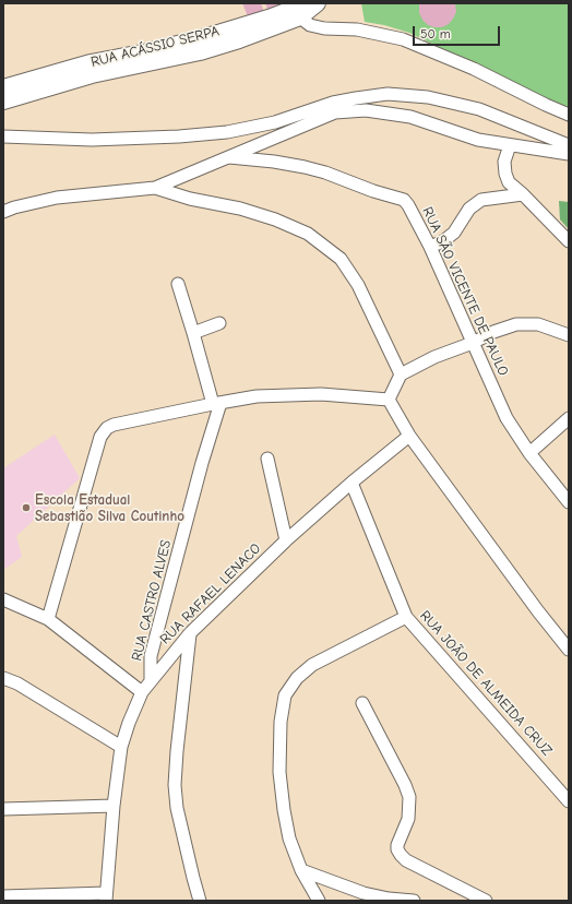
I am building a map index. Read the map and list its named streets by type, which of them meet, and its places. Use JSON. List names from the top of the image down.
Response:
{
  "streets": {
    "street": [
      "RUA ACÁSSIO SERPA",
      "RUA SÃO VICENTE DE PAULO",
      "RUA RAFAEL LENACO",
      "RUA CASTRO ALVES",
      "RUA JOÃO DE ALMEIDA CRUZ"
    ]
  },
  "crossings": [
    ["RUA RAFAEL LENACO", "RUA CASTRO ALVES"],
    ["RUA RAFAEL LENACO", "RUA JOÃO DE ALMEIDA CRUZ"]
  ],
  "places": ["Escola Estadual Sebastião Silva Coutinho"],
  "scale_bar": "50 m"
}
